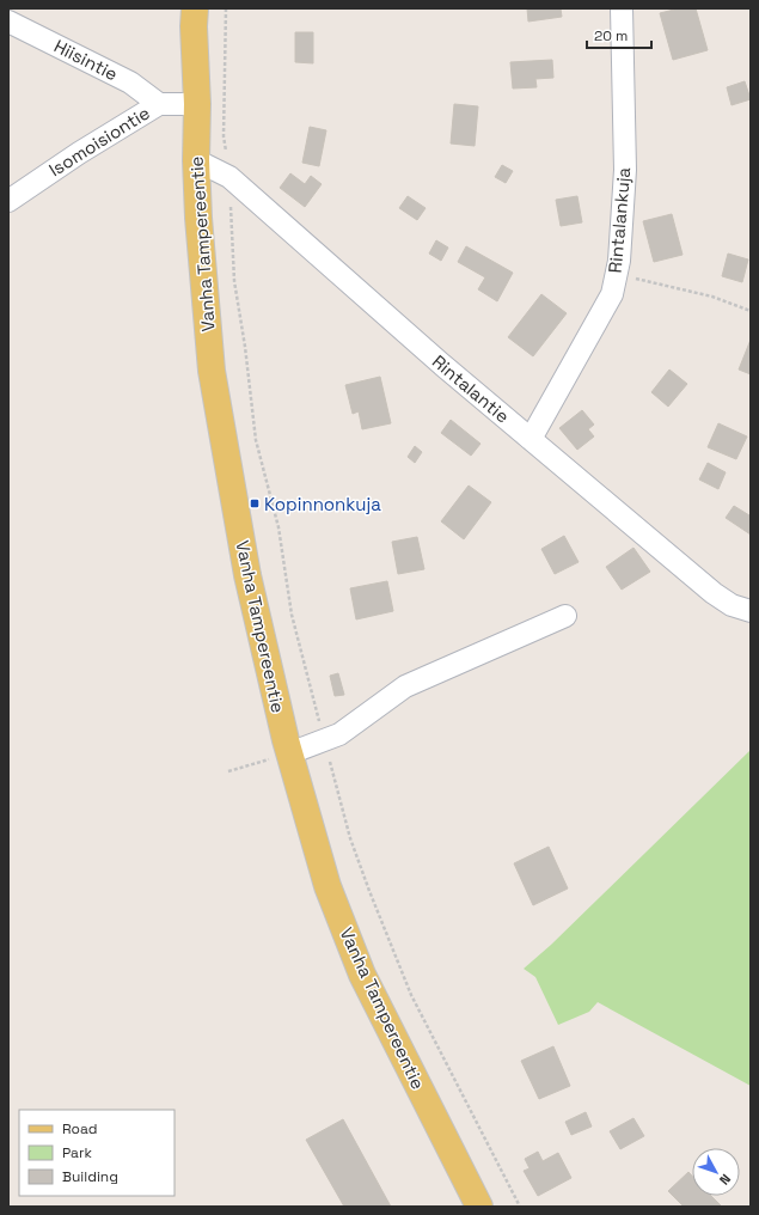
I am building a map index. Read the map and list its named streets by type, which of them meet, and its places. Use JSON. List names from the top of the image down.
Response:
{
  "streets": {
    "main road": ["Vanha Tampereentie"],
    "street": [
      "Hiisintie",
      "Isomoisiontie",
      "Rintalankuja",
      "Rintalantie"
    ]
  },
  "crossings": [
    ["Hiisintie", "Isomoisiontie"],
    ["Isomoisiontie", "Vanha Tampereentie"],
    ["Rintalankuja", "Rintalantie"],
    ["Vanha Tampereentie", "Rintalantie"]
  ],
  "places": {
    "transit": ["Kopinnonkuja"]
  },
  "legend": ["Road", "Park", "Building"],
  "scale_bar": "20 m",
  "north": "bottom right"
}
